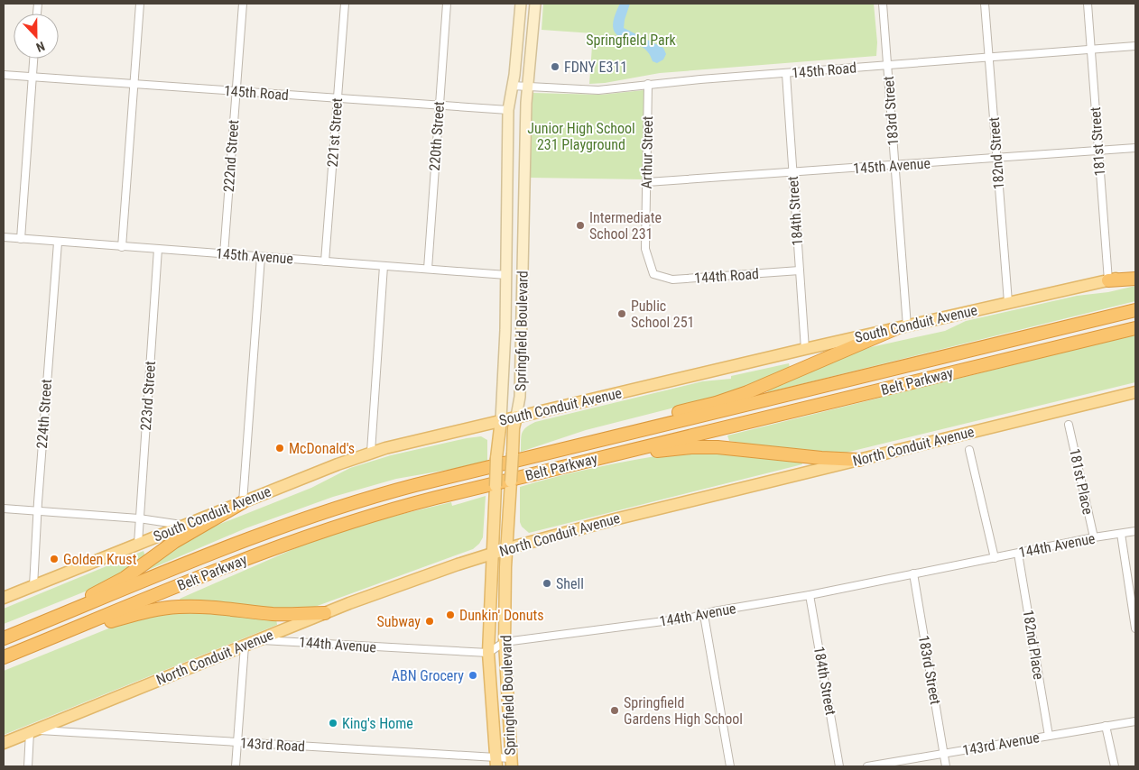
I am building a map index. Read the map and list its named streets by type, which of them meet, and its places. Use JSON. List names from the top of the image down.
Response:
{
  "streets": {
    "highway": ["Belt Parkway"],
    "main road": ["South Conduit Avenue", "Springfield Boulevard", "North Conduit Avenue"],
    "street": [
      "145th Road",
      "183rd Street",
      "221st Street",
      "220th Street",
      "181st Street",
      "Arthur Street",
      "182nd Street",
      "222nd Street",
      "145th Avenue",
      "184th Street",
      "144th Road",
      "223rd Street",
      "224th Street",
      "181st Place",
      "144th Avenue",
      "182nd Place",
      "143rd Avenue",
      "143rd Road"
    ]
  },
  "crossings": [
    ["145th Road", "183rd Street"],
    ["145th Road", "221st Street"],
    ["145th Road", "220th Street"],
    ["145th Road", "181st Street"],
    ["145th Road", "Arthur Street"],
    ["145th Road", "182nd Street"],
    ["145th Road", "222nd Street"],
    ["145th Road", "184th Street"],
    ["145th Road", "Springfield Boulevard"],
    ["183rd Street", "145th Avenue"],
    ["183rd Street", "South Conduit Avenue"],
    ["183rd Street", "144th Avenue"],
    ["183rd Street", "143rd Avenue"],
    ["221st Street", "145th Avenue"],
    ["220th Street", "145th Avenue"],
    ["181st Street", "145th Avenue"],
    ["181st Street", "South Conduit Avenue"],
    ["Arthur Street", "145th Avenue"],
    ["Arthur Street", "144th Road"],
    ["182nd Street", "145th Avenue"],
    ["182nd Street", "South Conduit Avenue"],
    ["222nd Street", "145th Avenue"],
    ["145th Avenue", "184th Street"],
    ["145th Avenue", "Springfield Boulevard"],
    ["145th Avenue", "223rd Street"],
    ["145th Avenue", "224th Street"],
    ["184th Street", "144th Road"],
    ["184th Street", "South Conduit Avenue"],
    ["184th Street", "144th Avenue"],
    ["South Conduit Avenue", "Springfield Boulevard"],
    ["South Conduit Avenue", "223rd Street"],
    ["South Conduit Avenue", "224th Street"],
    ["Springfield Boulevard", "North Conduit Avenue"],
    ["Springfield Boulevard", "144th Avenue"],
    ["Springfield Boulevard", "143rd Road"],
    ["North Conduit Avenue", "144th Avenue"],
    ["North Conduit Avenue", "143rd Road"],
    ["181st Place", "144th Avenue"],
    ["144th Avenue", "182nd Place"],
    ["182nd Place", "143rd Avenue"]
  ],
  "parks": ["Springfield Park", "Junior High School 231 Playground"],
  "places": [
    "FDNY E311",
    "Intermediate School 231",
    "Public School 251",
    "McDonald's",
    "Golden Krust",
    "Shell",
    "Dunkin' Donuts",
    "Subway",
    "ABN Grocery",
    "Springfield Gardens High School",
    "King's Home"
  ],
  "north": "bottom"
}
